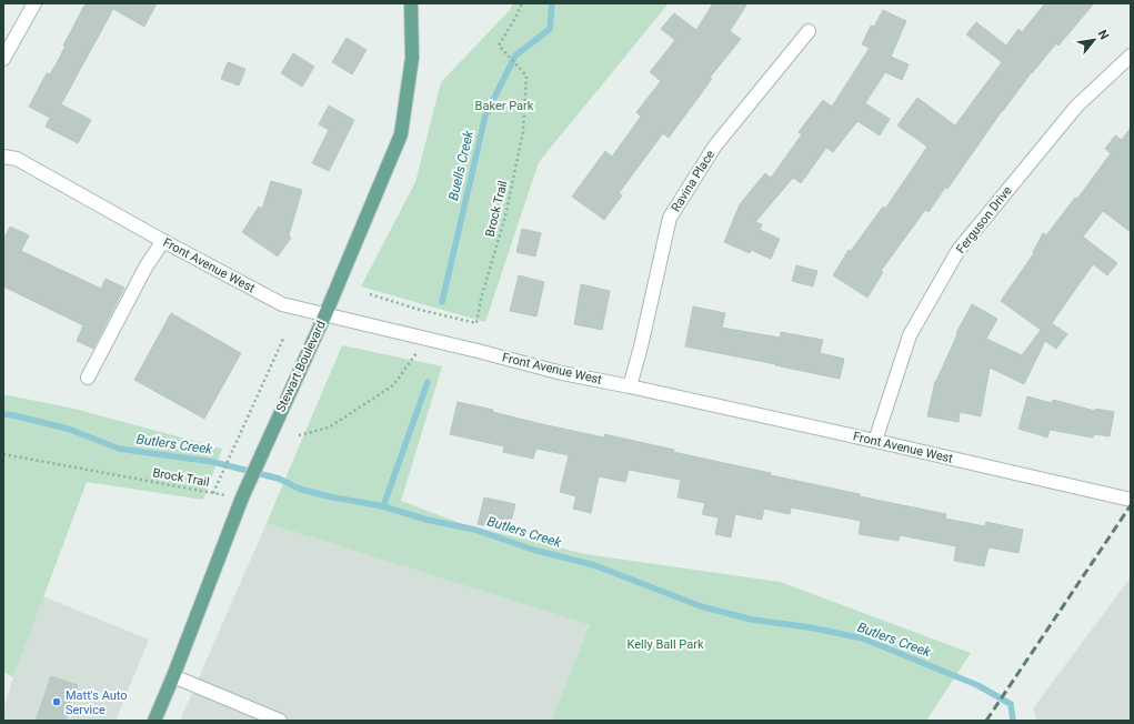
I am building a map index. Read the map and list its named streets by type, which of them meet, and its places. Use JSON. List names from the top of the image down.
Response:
{
  "streets": {
    "main road": ["Stewart Boulevard"],
    "street": ["Ravina Place", "Ferguson Drive", "Front Avenue West"],
    "path": ["Brock Trail"]
  },
  "crossings": [
    ["Ravina Place", "Front Avenue West"],
    ["Ferguson Drive", "Front Avenue West"],
    ["Front Avenue West", "Stewart Boulevard"]
  ],
  "water": ["Buells Creek", "Butlers Creek"],
  "parks": ["Baker Park", "Kelly Ball Park"],
  "places": ["Matt's Auto Service"],
  "north": "top right"
}
